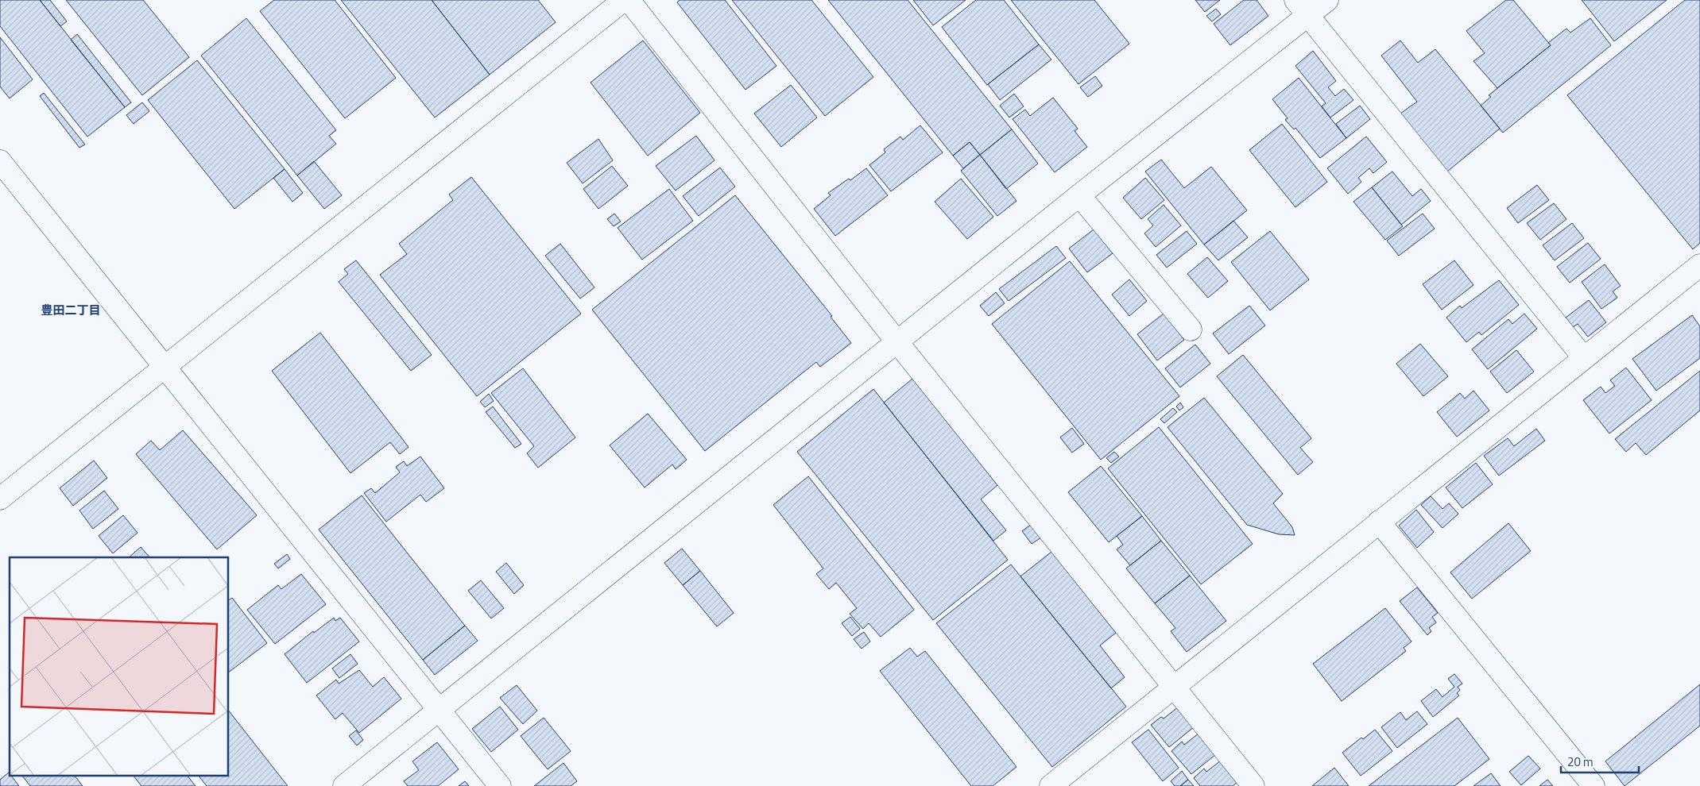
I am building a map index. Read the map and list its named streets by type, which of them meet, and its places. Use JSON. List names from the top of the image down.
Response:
{
  "districts": ["豊田二丁目"],
  "scale_bar": "20 m"
}
